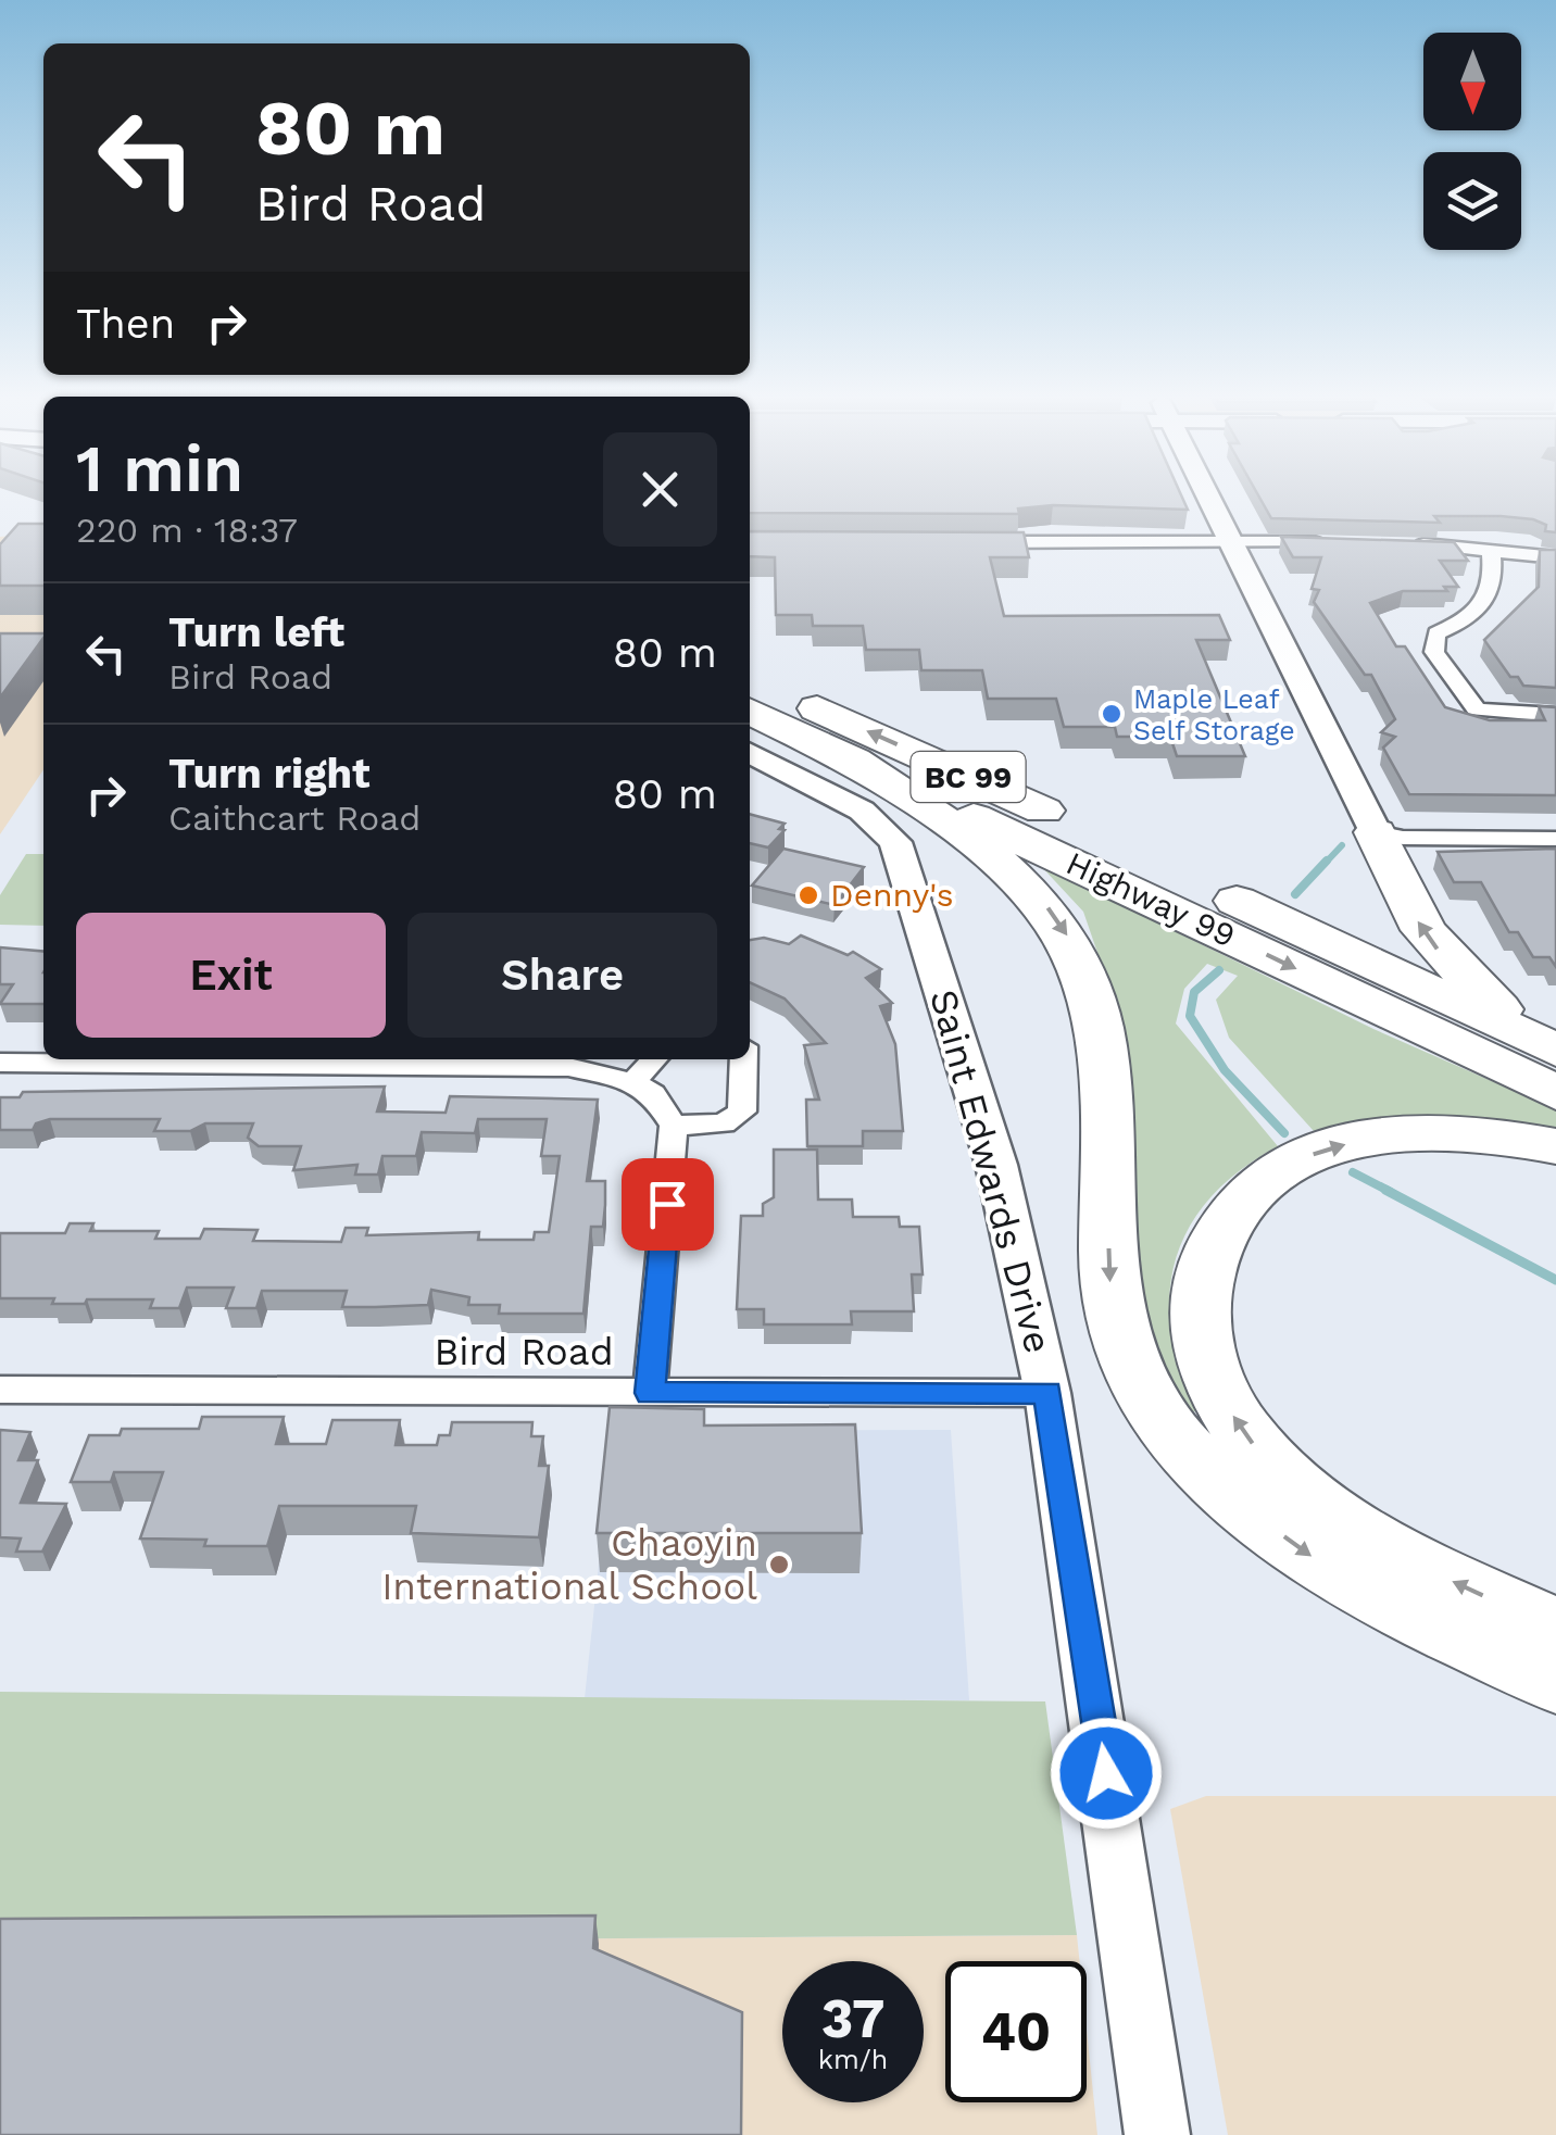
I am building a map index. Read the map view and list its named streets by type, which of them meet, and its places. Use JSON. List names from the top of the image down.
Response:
{
  "streets": {
    "highway": ["BC 99", "Highway 99"],
    "main road": ["Saint Edwards Drive"],
    "street": ["Bird Road"]
  },
  "crossings": [
    ["Saint Edwards Drive", "Bird Road"]
  ],
  "places": ["Maple Leaf Self Storage", "Denny's", "Chaoyin International School"],
  "north": "bottom",
  "page": {
    "turn": ["80 m", "Bird Road"],
    "then": "Then",
    "heading": ["1 min", "220 m · 18:37"],
    "list": [
      {
        "name": "Turn left",
        "note": "Bird Road",
        "value": "80 m"
      },
      {
        "name": "Turn right",
        "note": "Caithcart Road",
        "value": "80 m"
      }
    ],
    "buttons": ["Exit", "Share"],
    "speed": "37 km/h",
    "limit": "40"
  }
}
